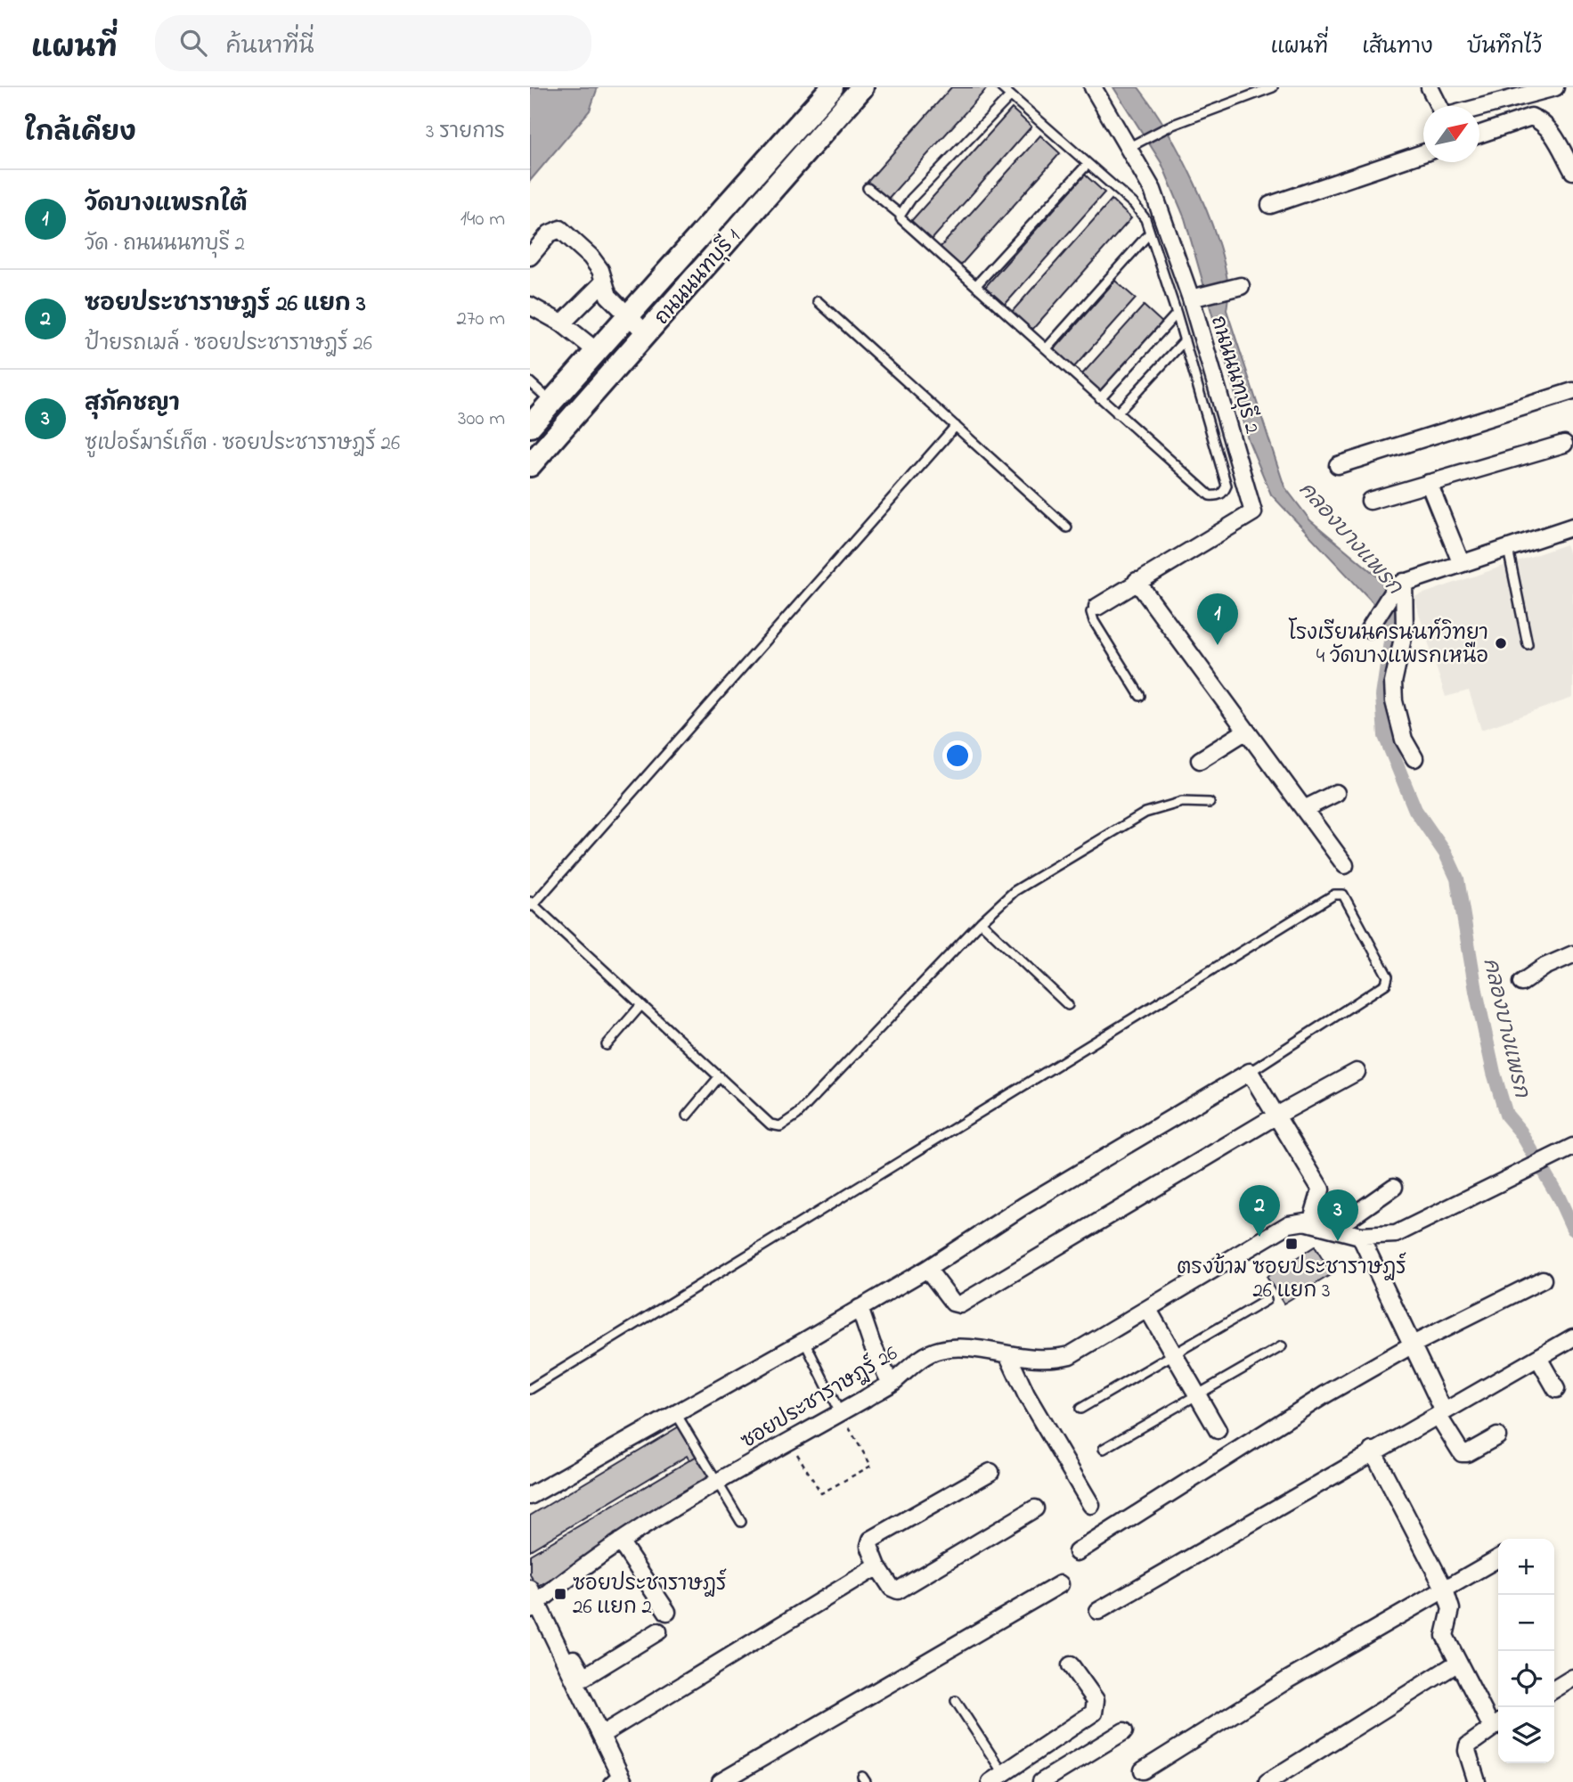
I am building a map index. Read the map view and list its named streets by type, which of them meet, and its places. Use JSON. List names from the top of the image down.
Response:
{
  "streets": {
    "main road": ["ถนนนนทบุรี 1"],
    "street": ["ถนนนนทบุรี 2", "ซอยประชาราษฎร์ 26"]
  },
  "water": ["คลองบางแพรก"],
  "places": {
    "other": ["โรงเรียนนครนนท์วิทยา 4 วัดบางแพรกเหนือ"],
    "transit": ["ตรงข้าม ซอยประชาราษฎร์ 26 แยก 3", "ซอยประชาราษฎร์ 26 แยก 2"]
  },
  "north": "top right",
  "page": {
    "header": "แผนที่",
    "search": "ค้นหาที่นี่",
    "nav": ["แผนที่", "เส้นทาง", "บันทึกไว้"],
    "heading": ["ใกล้เคียง", "3 รายการ"],
    "list": [
      {
        "mark": "1",
        "name": "วัดบางแพรกใต้",
        "note": "วัด · ถนนนนทบุรี 2",
        "value": "140 m"
      },
      {
        "mark": "2",
        "name": "ซอยประชาราษฎร์ 26 แยก 3",
        "note": "ป้ายรถเมล์ · ซอยประชาราษฎร์ 26",
        "value": "270 m"
      },
      {
        "mark": "3",
        "name": "สุภัคชญา",
        "note": "ซูเปอร์มาร์เก็ต · ซอยประชาราษฎร์ 26",
        "value": "300 m"
      }
    ],
    "pins": ["1", "2", "3"],
    "map_buttons": ["+", "−"]
  }
}
